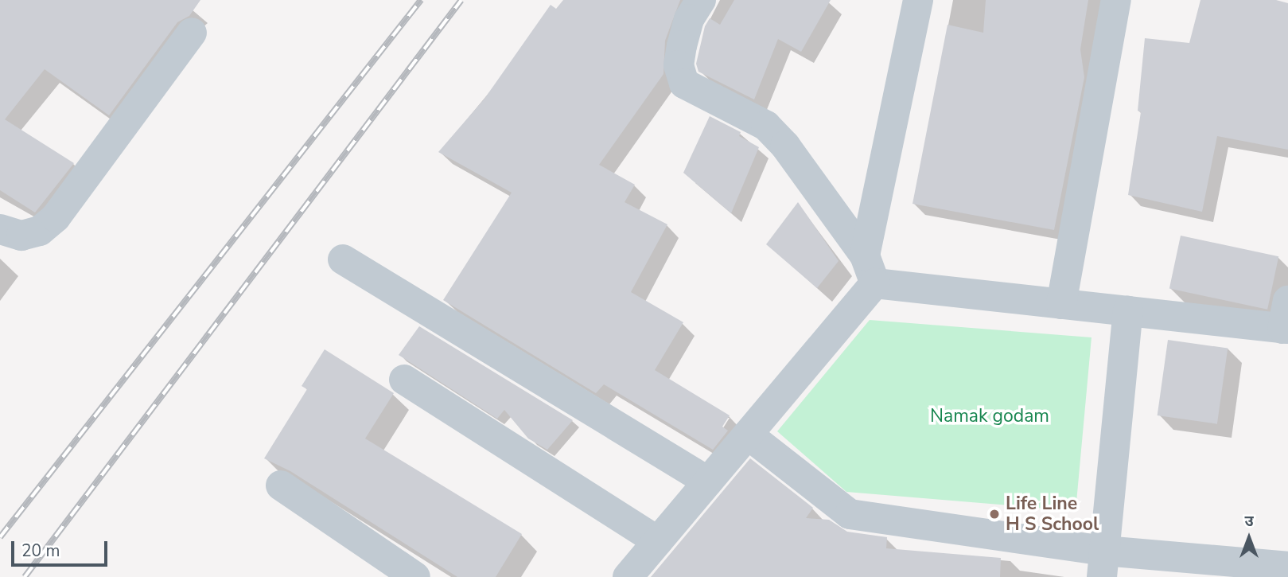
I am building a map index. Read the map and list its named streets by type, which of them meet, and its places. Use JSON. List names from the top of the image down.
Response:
{
  "parks": ["Namak godam"],
  "places": ["Life Line H S School"],
  "scale_bar": "20 m",
  "north": "top"
}
